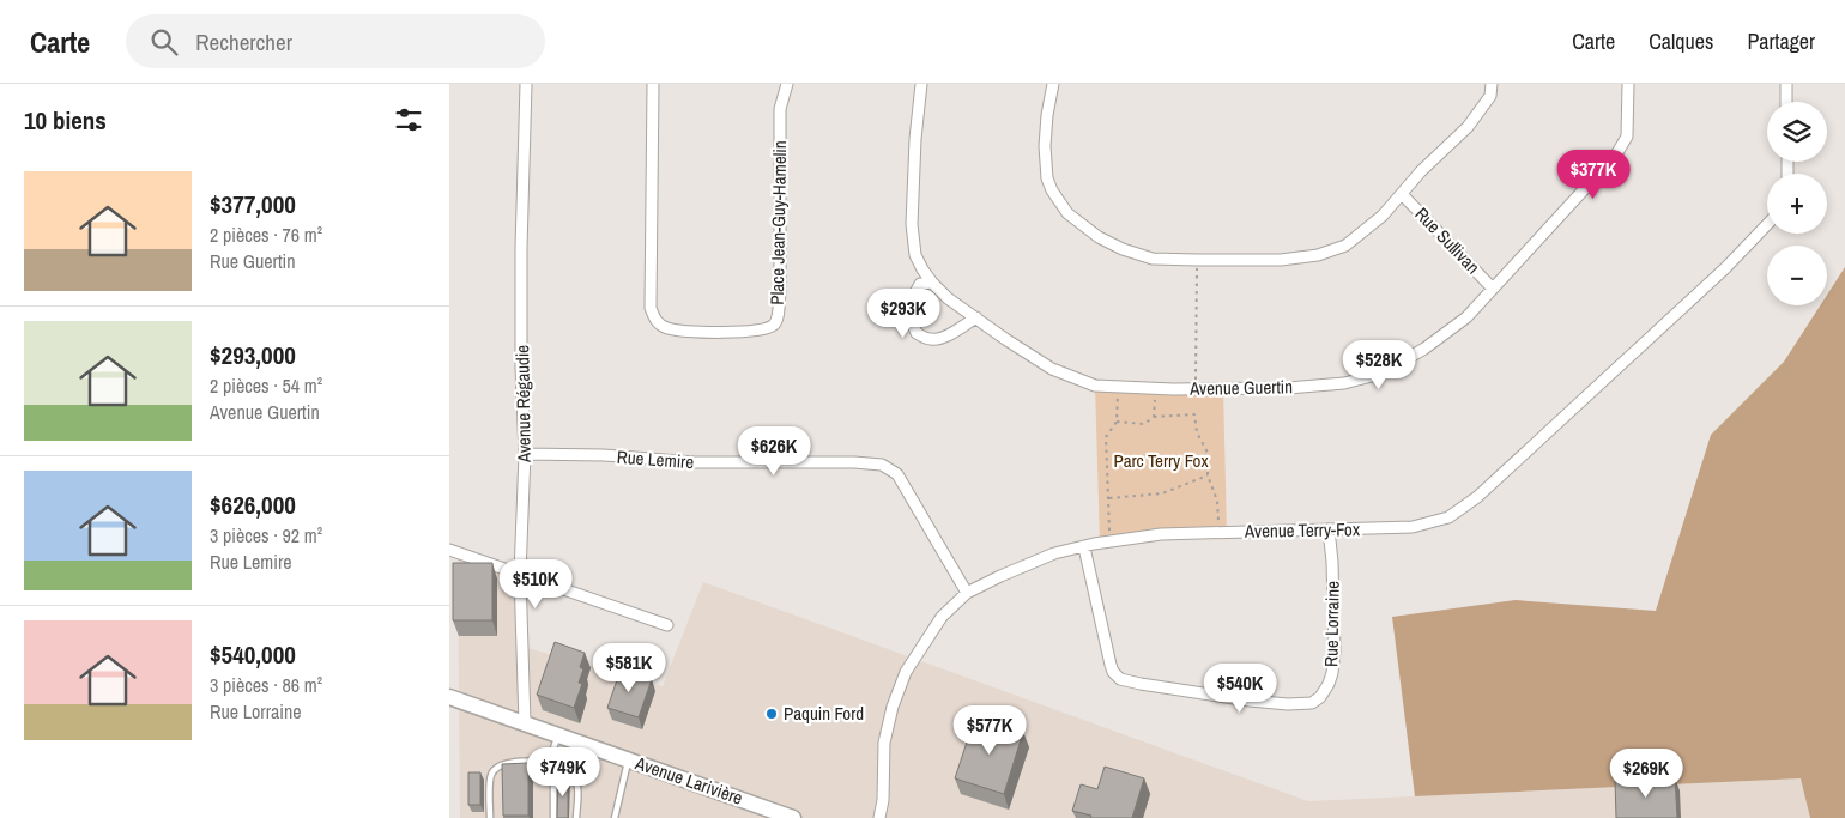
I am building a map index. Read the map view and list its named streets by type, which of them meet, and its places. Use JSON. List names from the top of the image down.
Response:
{
  "streets": {
    "main road": ["Avenue Larivière"],
    "street": [
      "Place Jean-Guy-Hamelin",
      "Rue Sullivan",
      "Avenue Guertin",
      "Avenue Régaudie",
      "Rue Lemire",
      "Avenue Terry-Fox",
      "Rue Lorraine"
    ]
  },
  "crossings": [
    ["Rue Sullivan", "Avenue Guertin"],
    ["Avenue Régaudie", "Rue Lemire"],
    ["Avenue Régaudie", "Avenue Larivière"],
    ["Rue Lemire", "Avenue Terry-Fox"],
    ["Avenue Terry-Fox", "Rue Lorraine"]
  ],
  "parks": ["Parc Terry Fox"],
  "places": ["Paquin Ford"],
  "page": {
    "header": "Carte",
    "search": "Rechercher",
    "nav": ["Carte", "Calques", "Partager"],
    "heading": "10 biens",
    "map_buttons": ["+", "−"],
    "price": [
      "$377K",
      "$293K",
      "$528K",
      "$626K",
      "$510K",
      "$581K",
      "$540K",
      "$577K",
      "$749K",
      "$269K"
    ],
    "list": [
      {
        "name": "$377,000",
        "note": "2 pièces · 76 m² · Rue Guertin"
      },
      {
        "name": "$293,000",
        "note": "2 pièces · 54 m² · Avenue Guertin"
      },
      {
        "name": "$626,000",
        "note": "3 pièces · 92 m² · Rue Lemire"
      },
      {
        "name": "$540,000",
        "note": "3 pièces · 86 m² · Rue Lorraine"
      }
    ]
  }
}
